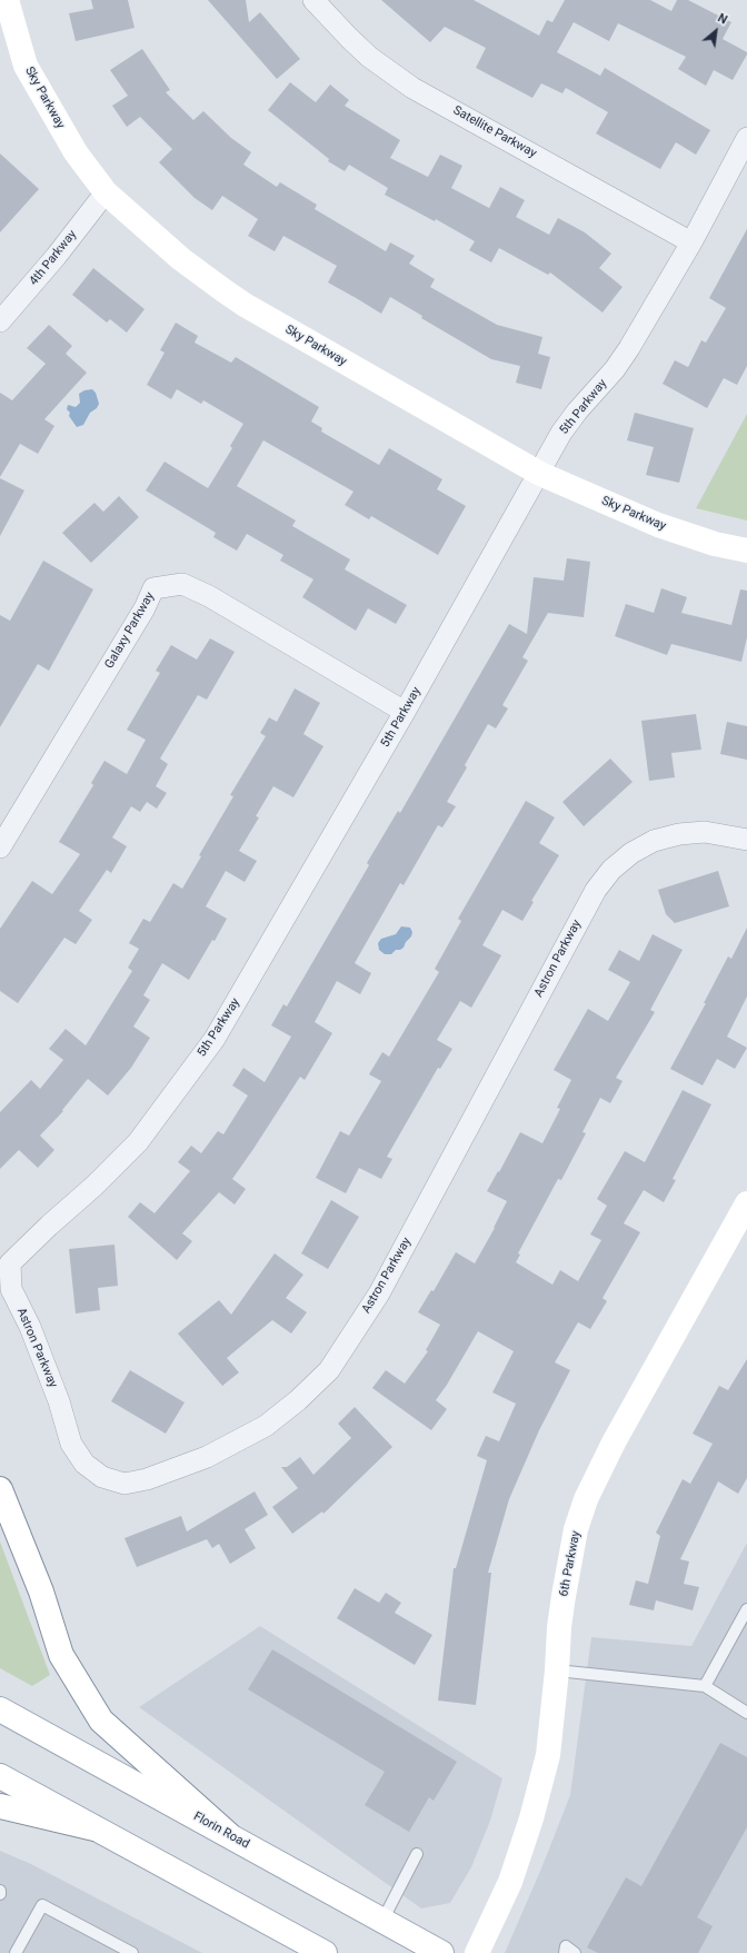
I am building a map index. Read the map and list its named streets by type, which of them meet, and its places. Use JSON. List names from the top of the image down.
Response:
{
  "streets": {
    "main road": ["Sky Parkway", "6th Parkway", "Florin Road"],
    "street": [
      "Satellite Parkway",
      "4th Parkway",
      "5th Parkway",
      "Galaxy Parkway",
      "Astron Parkway"
    ]
  },
  "crossings": [
    ["Sky Parkway", "4th Parkway"],
    ["Sky Parkway", "5th Parkway"],
    ["Satellite Parkway", "5th Parkway"],
    ["5th Parkway", "Galaxy Parkway"],
    ["5th Parkway", "Astron Parkway"]
  ],
  "north": "top right"
}
